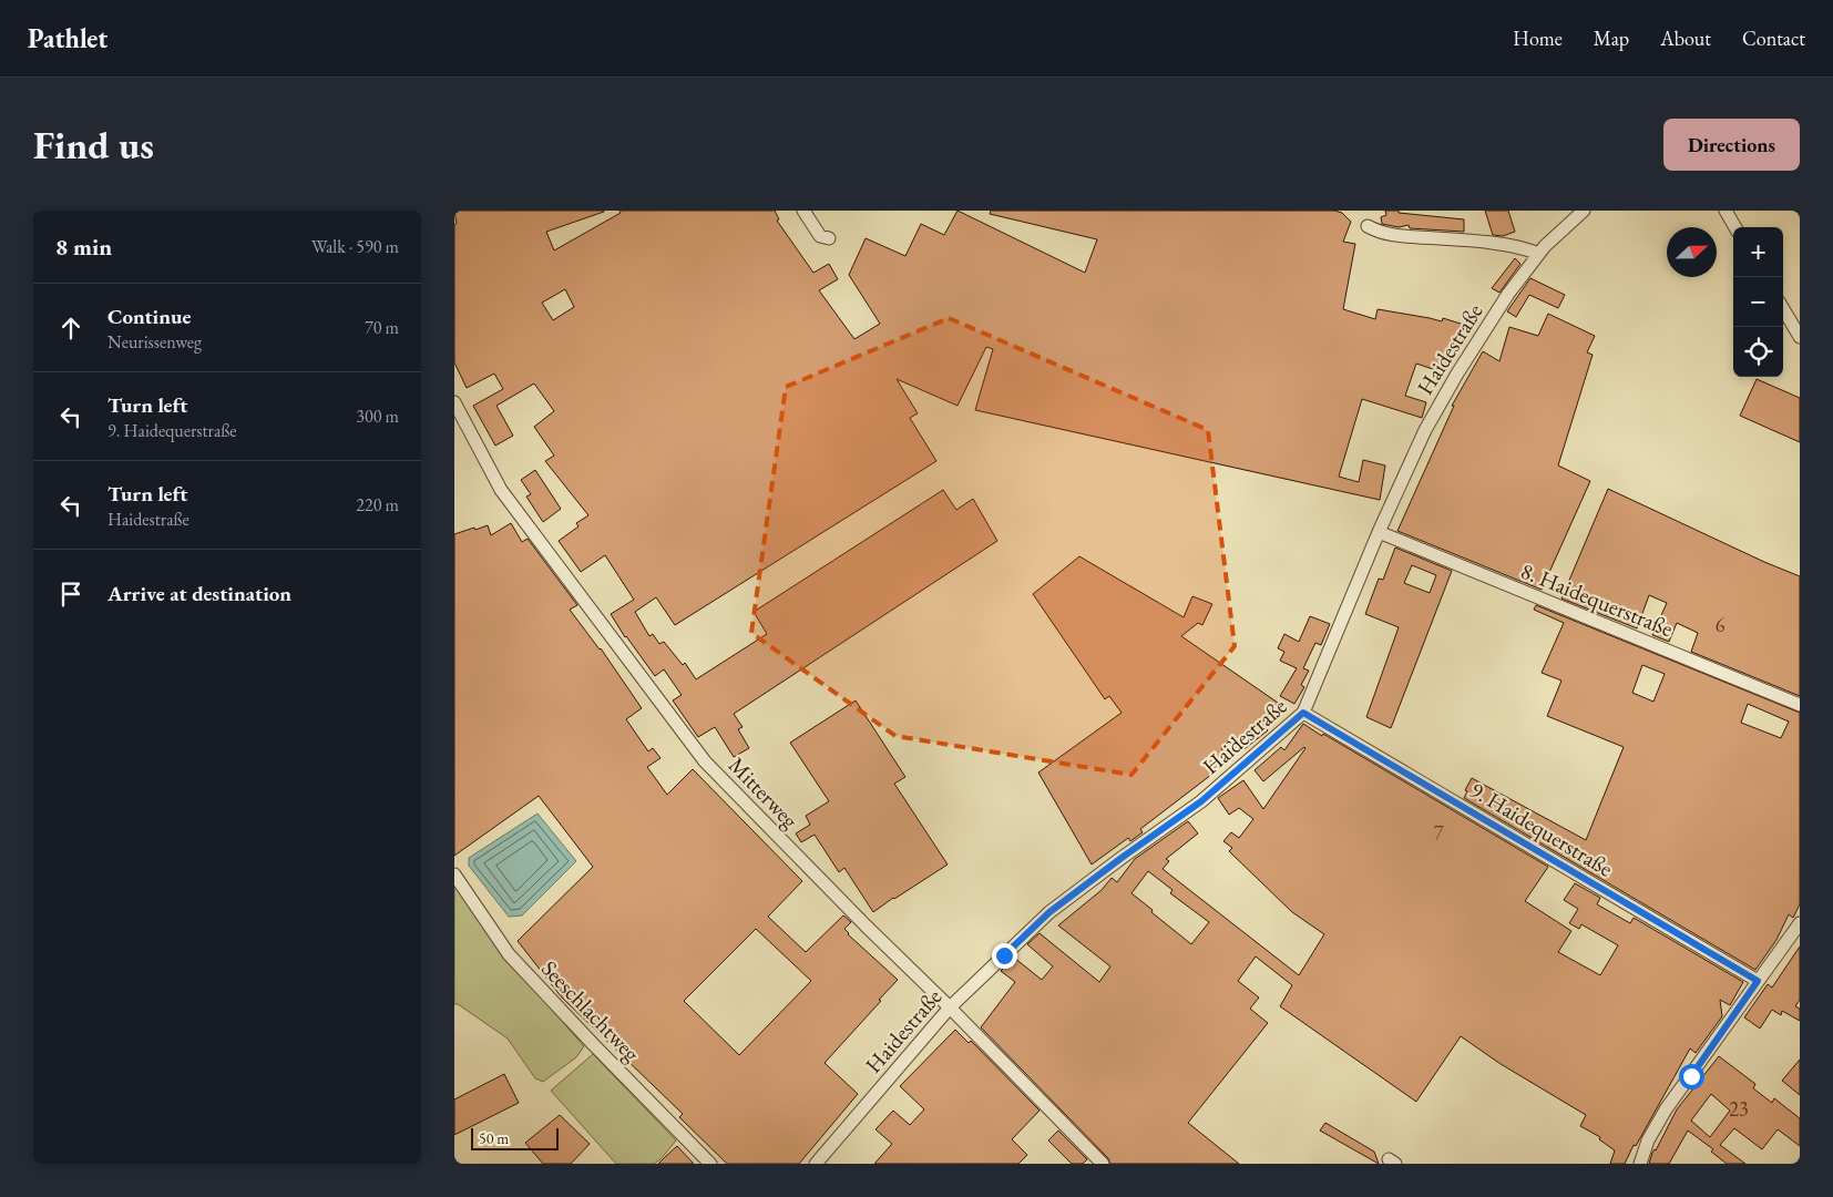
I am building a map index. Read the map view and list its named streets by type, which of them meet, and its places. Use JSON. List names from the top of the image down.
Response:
{
  "streets": {
    "street": [
      "Haidestraße",
      "8. Haidequerstraße",
      "Mitterweg",
      "9. Haidequerstraße",
      "Seeschlachtweg"
    ]
  },
  "crossings": [
    ["Haidestraße", "8. Haidequerstraße"],
    ["Haidestraße", "Mitterweg"],
    ["Haidestraße", "9. Haidequerstraße"]
  ],
  "house_numbers": ["6", "7", "23"],
  "scale_bar": "50 m",
  "north": "right",
  "page": {
    "header": "Pathlet",
    "nav": [
      "Home",
      "Map",
      "About",
      "Contact"
    ],
    "buttons": "Directions",
    "title": "Find us",
    "heading": ["8 min", "Walk · 590 m"],
    "map_buttons": ["+", "−"],
    "list": [
      ["Continue", "Neurissenweg", "70 m"],
      ["Turn left", "9. Haidequerstraße", "300 m"],
      ["Turn left", "Haidestraße", "220 m"],
      "Arrive at destination"
    ],
    "scale": "50 m"
  }
}
